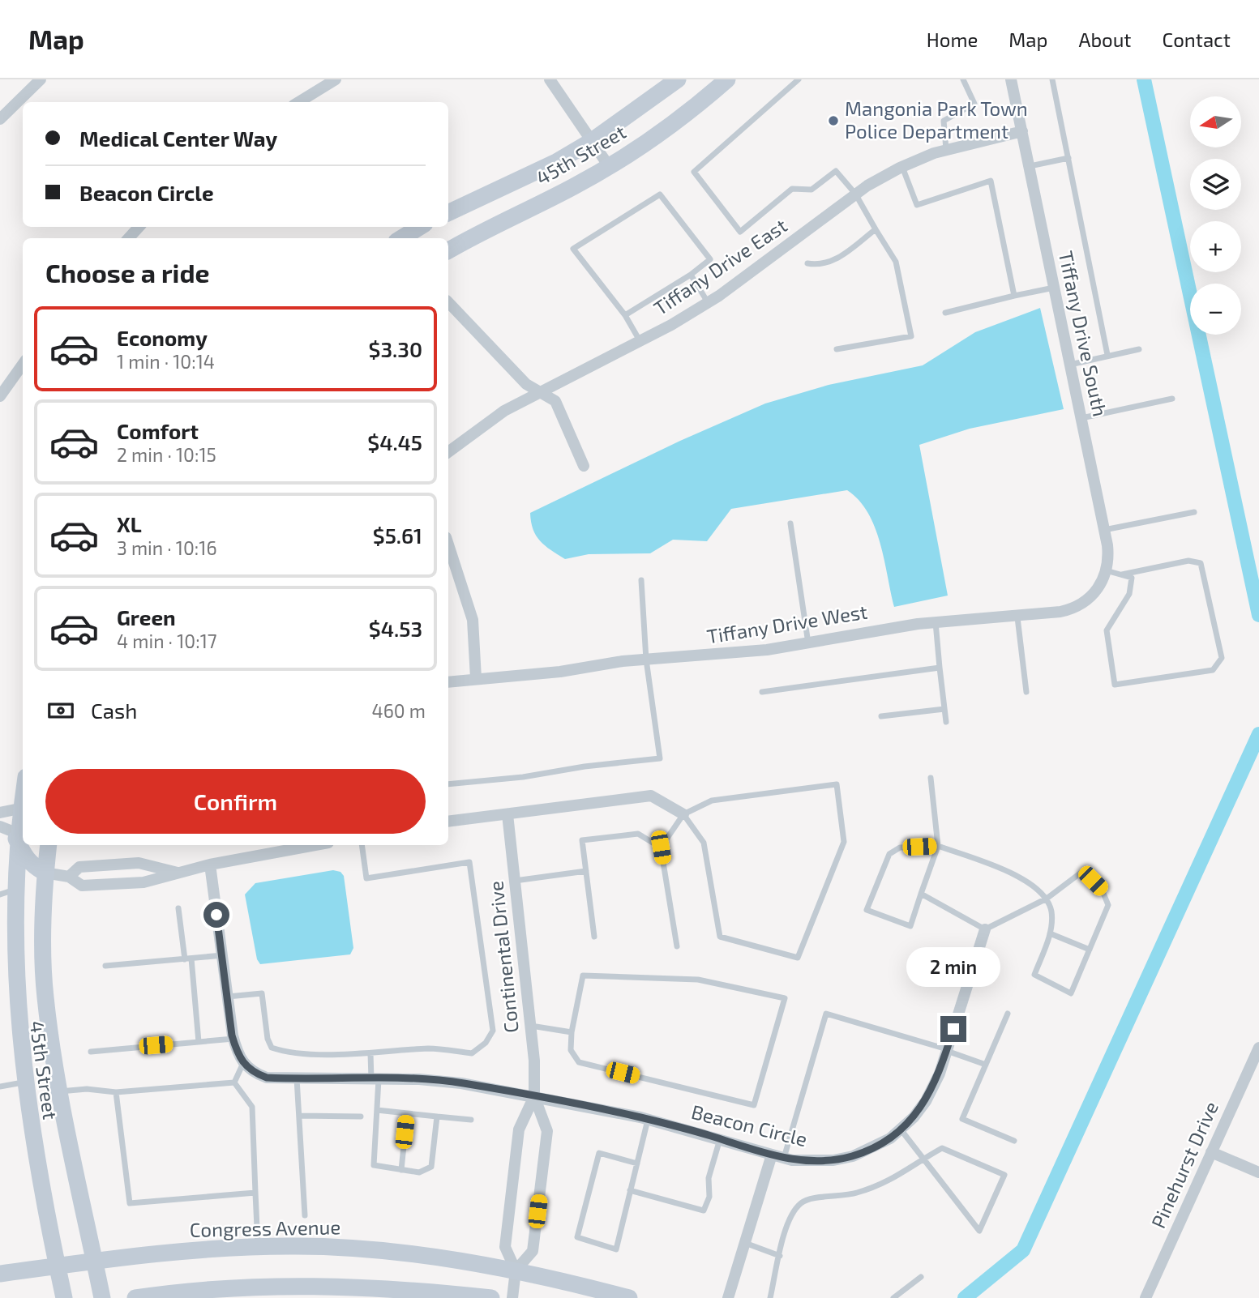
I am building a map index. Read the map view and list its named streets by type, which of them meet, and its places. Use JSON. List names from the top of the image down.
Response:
{
  "streets": {
    "main road": ["45th Street", "Congress Avenue"],
    "street": [
      "Tiffany Drive East",
      "Tiffany Drive South",
      "Tiffany Drive West",
      "Continental Drive",
      "Beacon Circle",
      "Pinehurst Drive"
    ]
  },
  "crossings": [
    ["45th Street", "Congress Avenue"],
    ["Tiffany Drive East", "Tiffany Drive South"],
    ["Tiffany Drive South", "Tiffany Drive West"],
    ["Continental Drive", "Beacon Circle"],
    ["Continental Drive", "Congress Avenue"]
  ],
  "places": ["Mangonia Park Town Police Department"],
  "north": "left",
  "page": {
    "header": "Map",
    "nav": [
      "Home",
      "Map",
      "About",
      "Contact"
    ],
    "map_buttons": ["+", "−"],
    "banner": ["Medical Center Way", "Beacon Circle"],
    "heading": "Choose a ride",
    "list": [
      {
        "name": "Economy",
        "note": "1 min · 10:14",
        "value": "$3.30"
      },
      {
        "name": "Comfort",
        "note": "2 min · 10:15",
        "value": "$4.45"
      },
      {
        "name": "XL",
        "note": "3 min · 10:16",
        "value": "$5.61"
      },
      {
        "name": "Green",
        "note": "4 min · 10:17",
        "value": "$4.53"
      }
    ],
    "pay": ["Cash", "460 m"],
    "buttons": "Confirm",
    "bubble": "2 min"
  }
}
